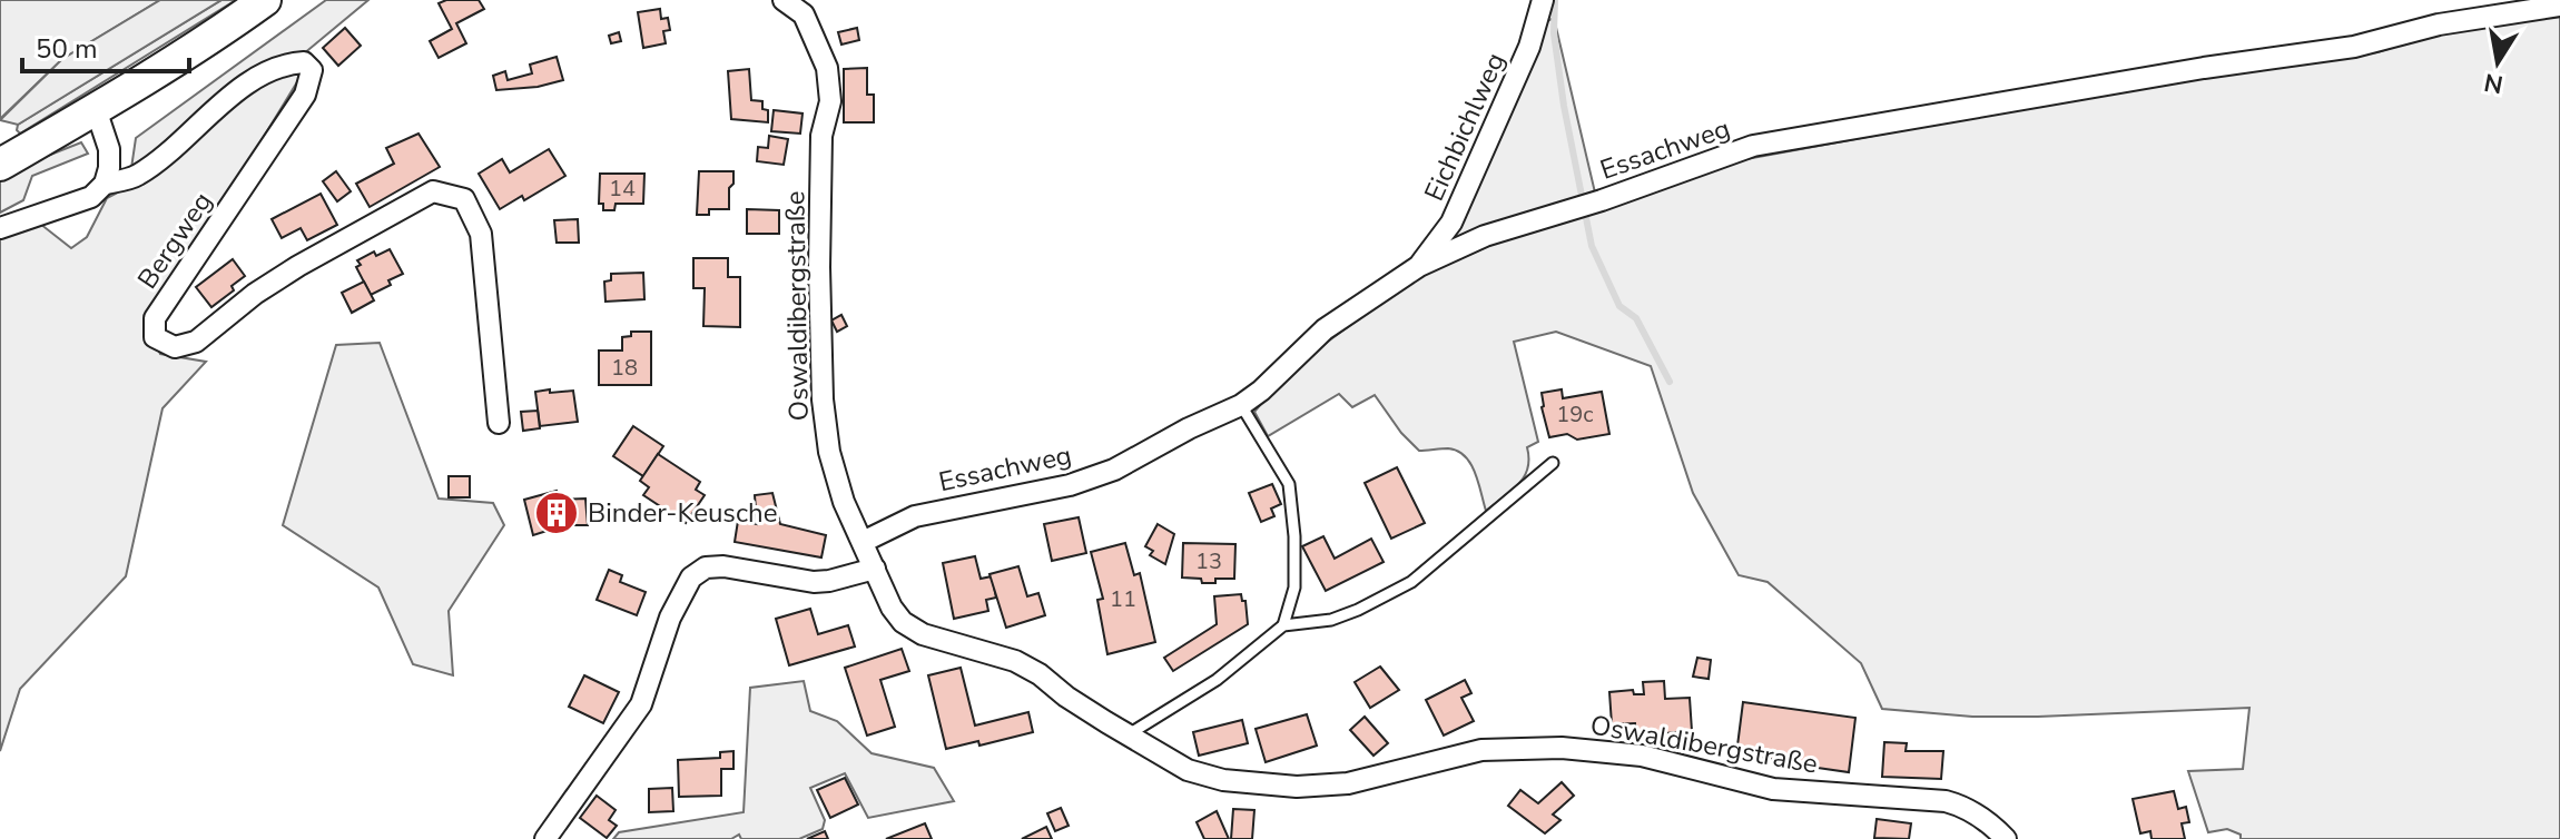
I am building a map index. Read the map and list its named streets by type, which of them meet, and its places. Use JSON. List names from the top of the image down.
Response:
{
  "streets": {
    "street": [
      "Eichbichlweg",
      "Essachweg",
      "Bergweg",
      "Oswaldibergstraße"
    ]
  },
  "crossings": [
    ["Eichbichlweg", "Essachweg"],
    ["Essachweg", "Oswaldibergstraße"]
  ],
  "places": {
    "building": ["Binder-Keusche"]
  },
  "house_numbers": [
    "14",
    "18",
    "19c",
    "13",
    "11"
  ],
  "scale_bar": "50 m",
  "north": "bottom"
}
